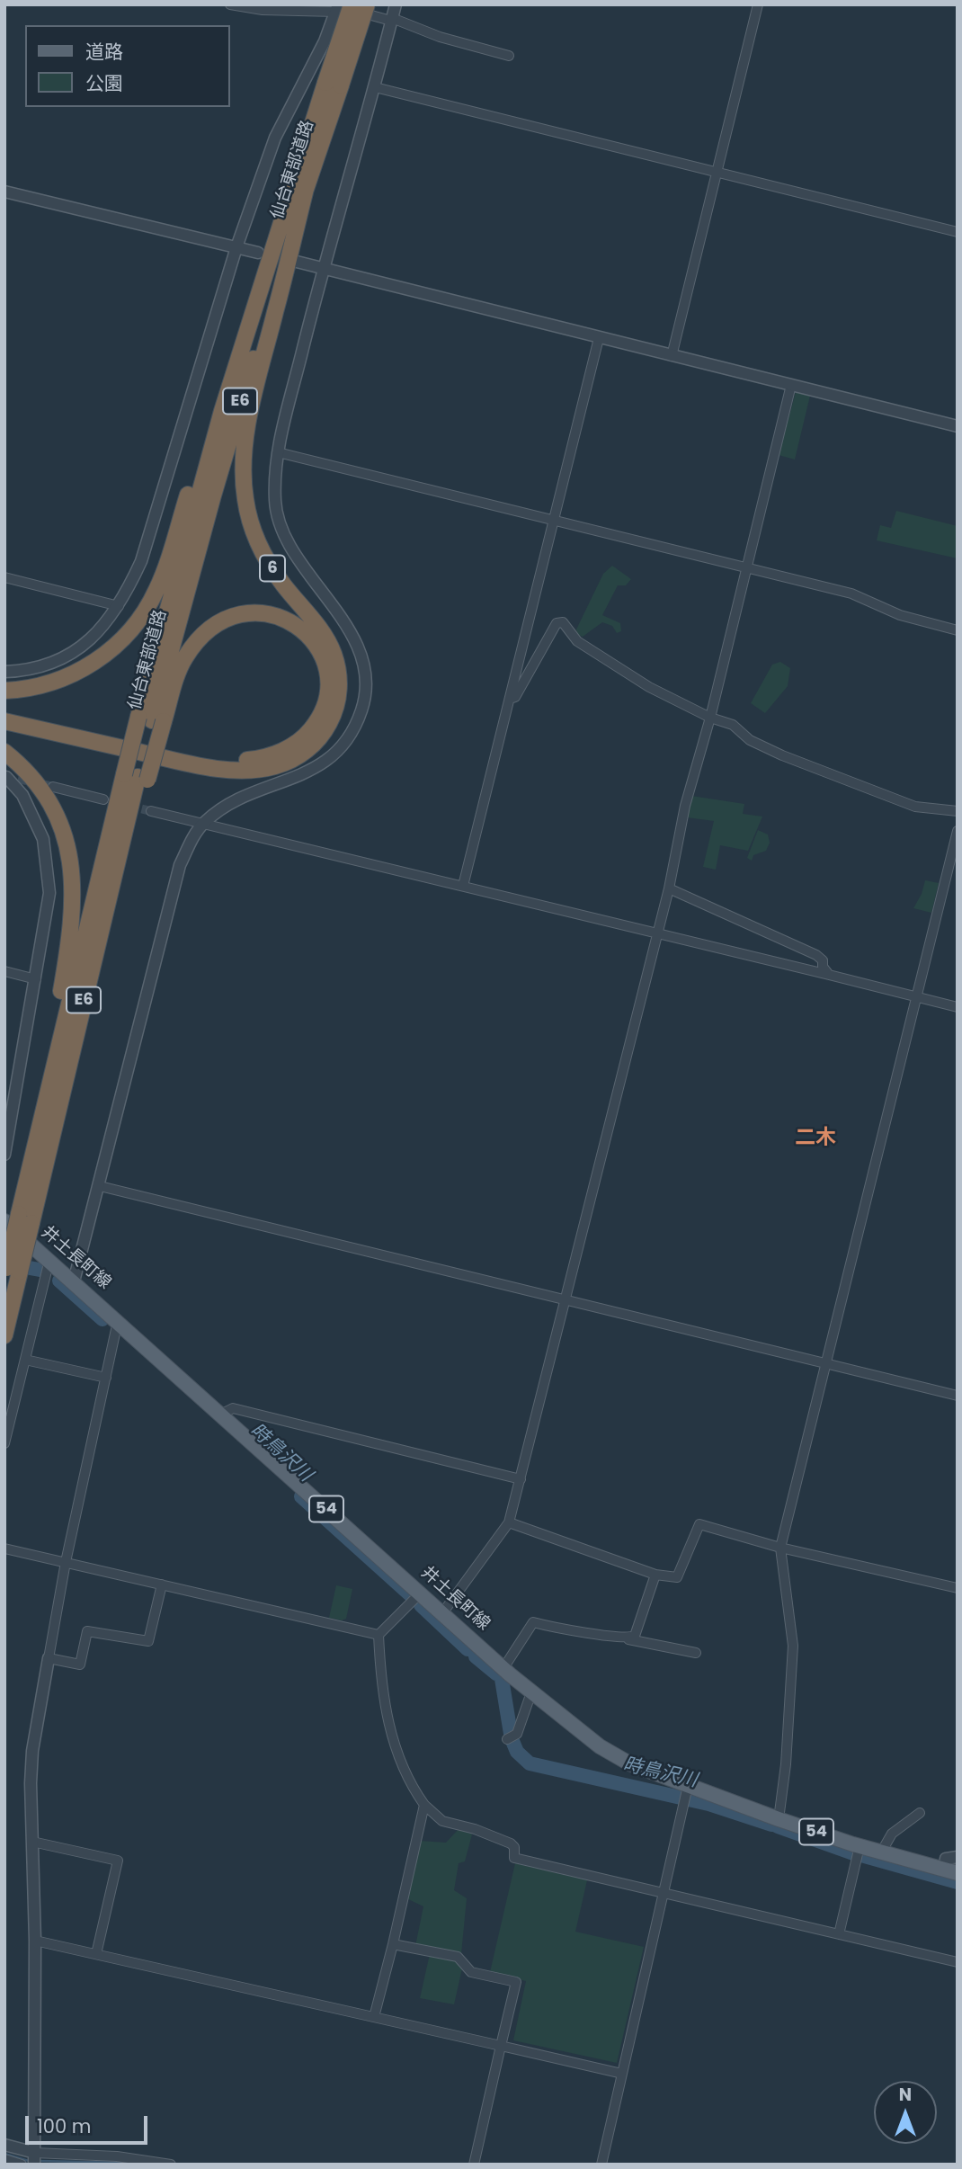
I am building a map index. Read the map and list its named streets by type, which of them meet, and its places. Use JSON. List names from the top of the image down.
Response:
{
  "streets": {
    "highway": ["仙台東部道路", "E6", "6"],
    "main road": ["井土長町線", "54"]
  },
  "crossings": [
    ["仙台東部道路", "6"],
    ["仙台東部道路", "井土長町線"]
  ],
  "districts": ["二木"],
  "water": ["時鳥沢川"],
  "legend": ["道路", "公園"],
  "scale_bar": "100 m",
  "north": "top"
}
